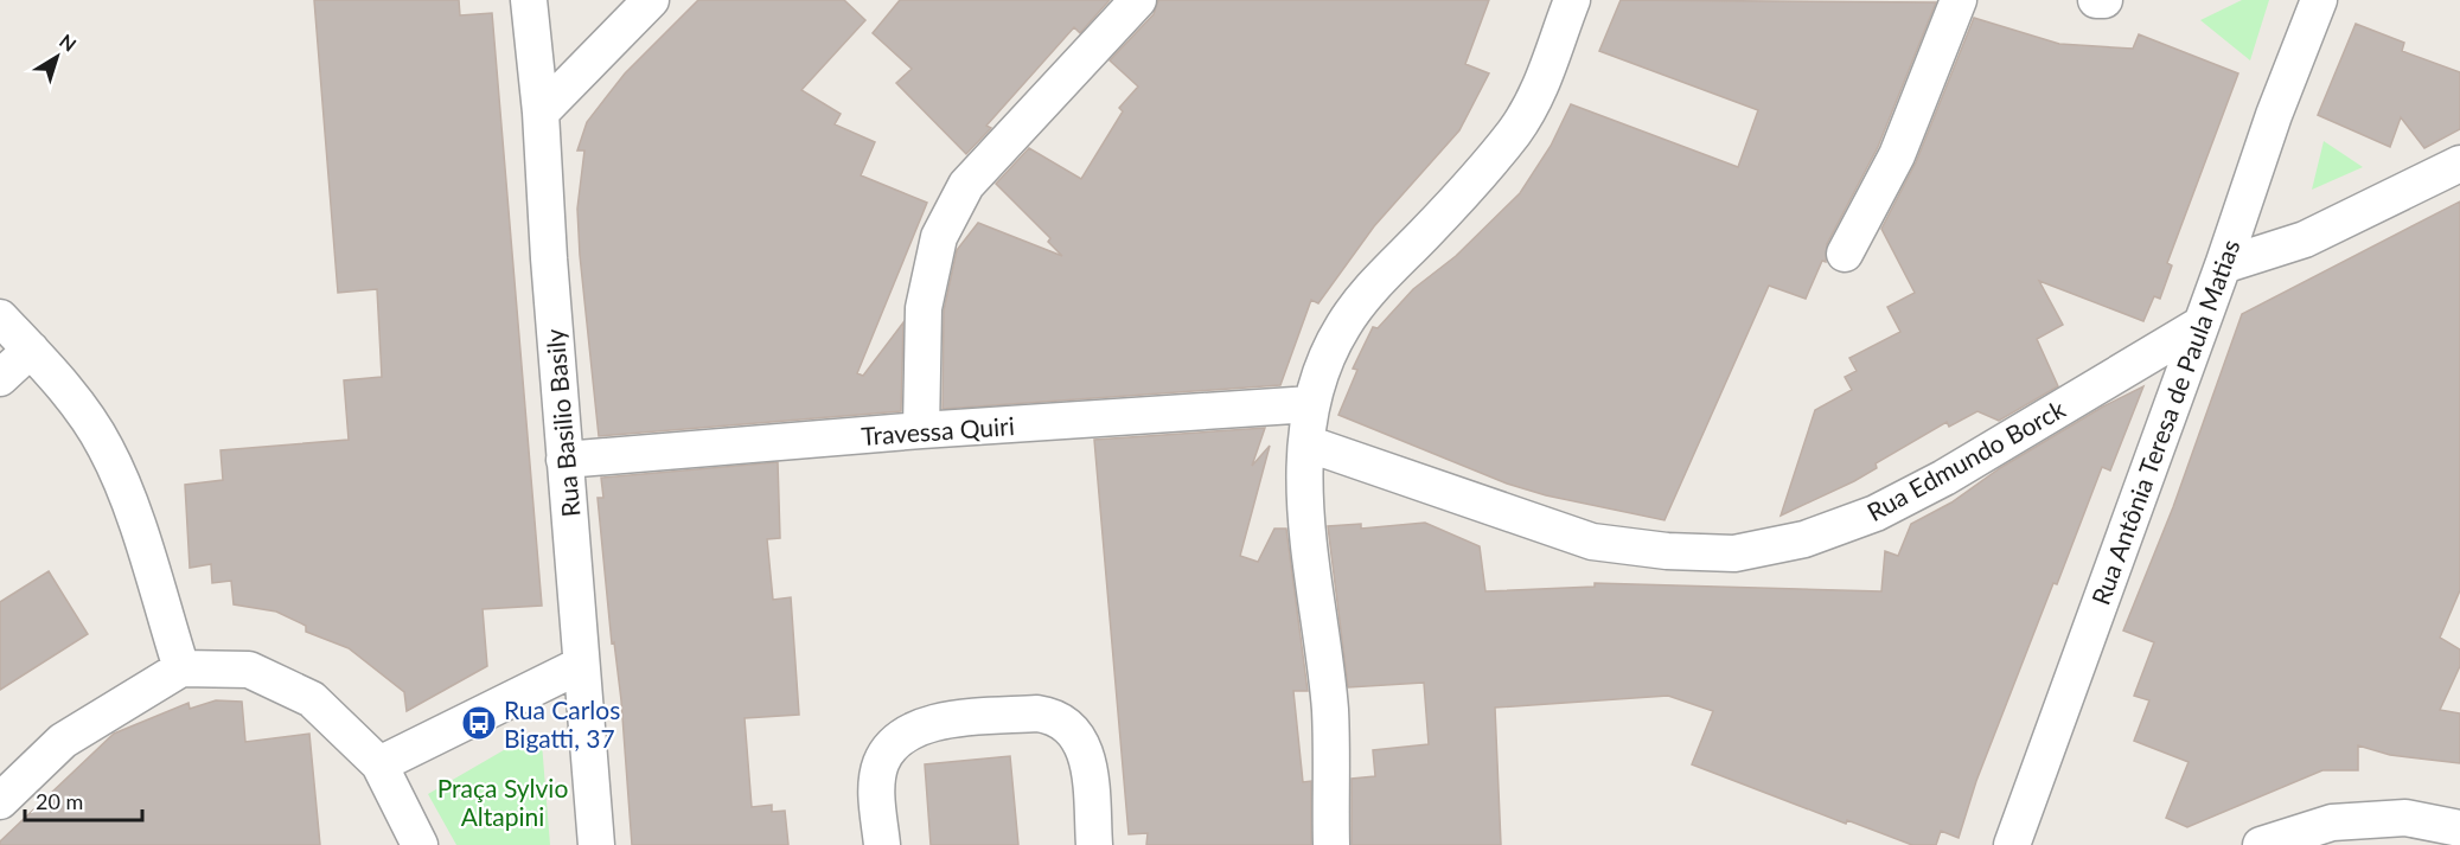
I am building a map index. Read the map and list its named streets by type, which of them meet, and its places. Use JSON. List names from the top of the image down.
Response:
{
  "streets": {
    "street": [
      "Rua Antônia Teresa de Paula Matias",
      "Rua Basilio Basily",
      "Travessa Quiri",
      "Rua Edmundo Borck"
    ]
  },
  "crossings": [
    ["Rua Antônia Teresa de Paula Matias", "Rua Edmundo Borck"],
    ["Rua Basilio Basily", "Travessa Quiri"]
  ],
  "parks": ["Praça Sylvio Altapini"],
  "places": {
    "bus stop": ["Rua Carlos Bigatti, 37"]
  },
  "scale_bar": "20 m",
  "north": "top right"
}
